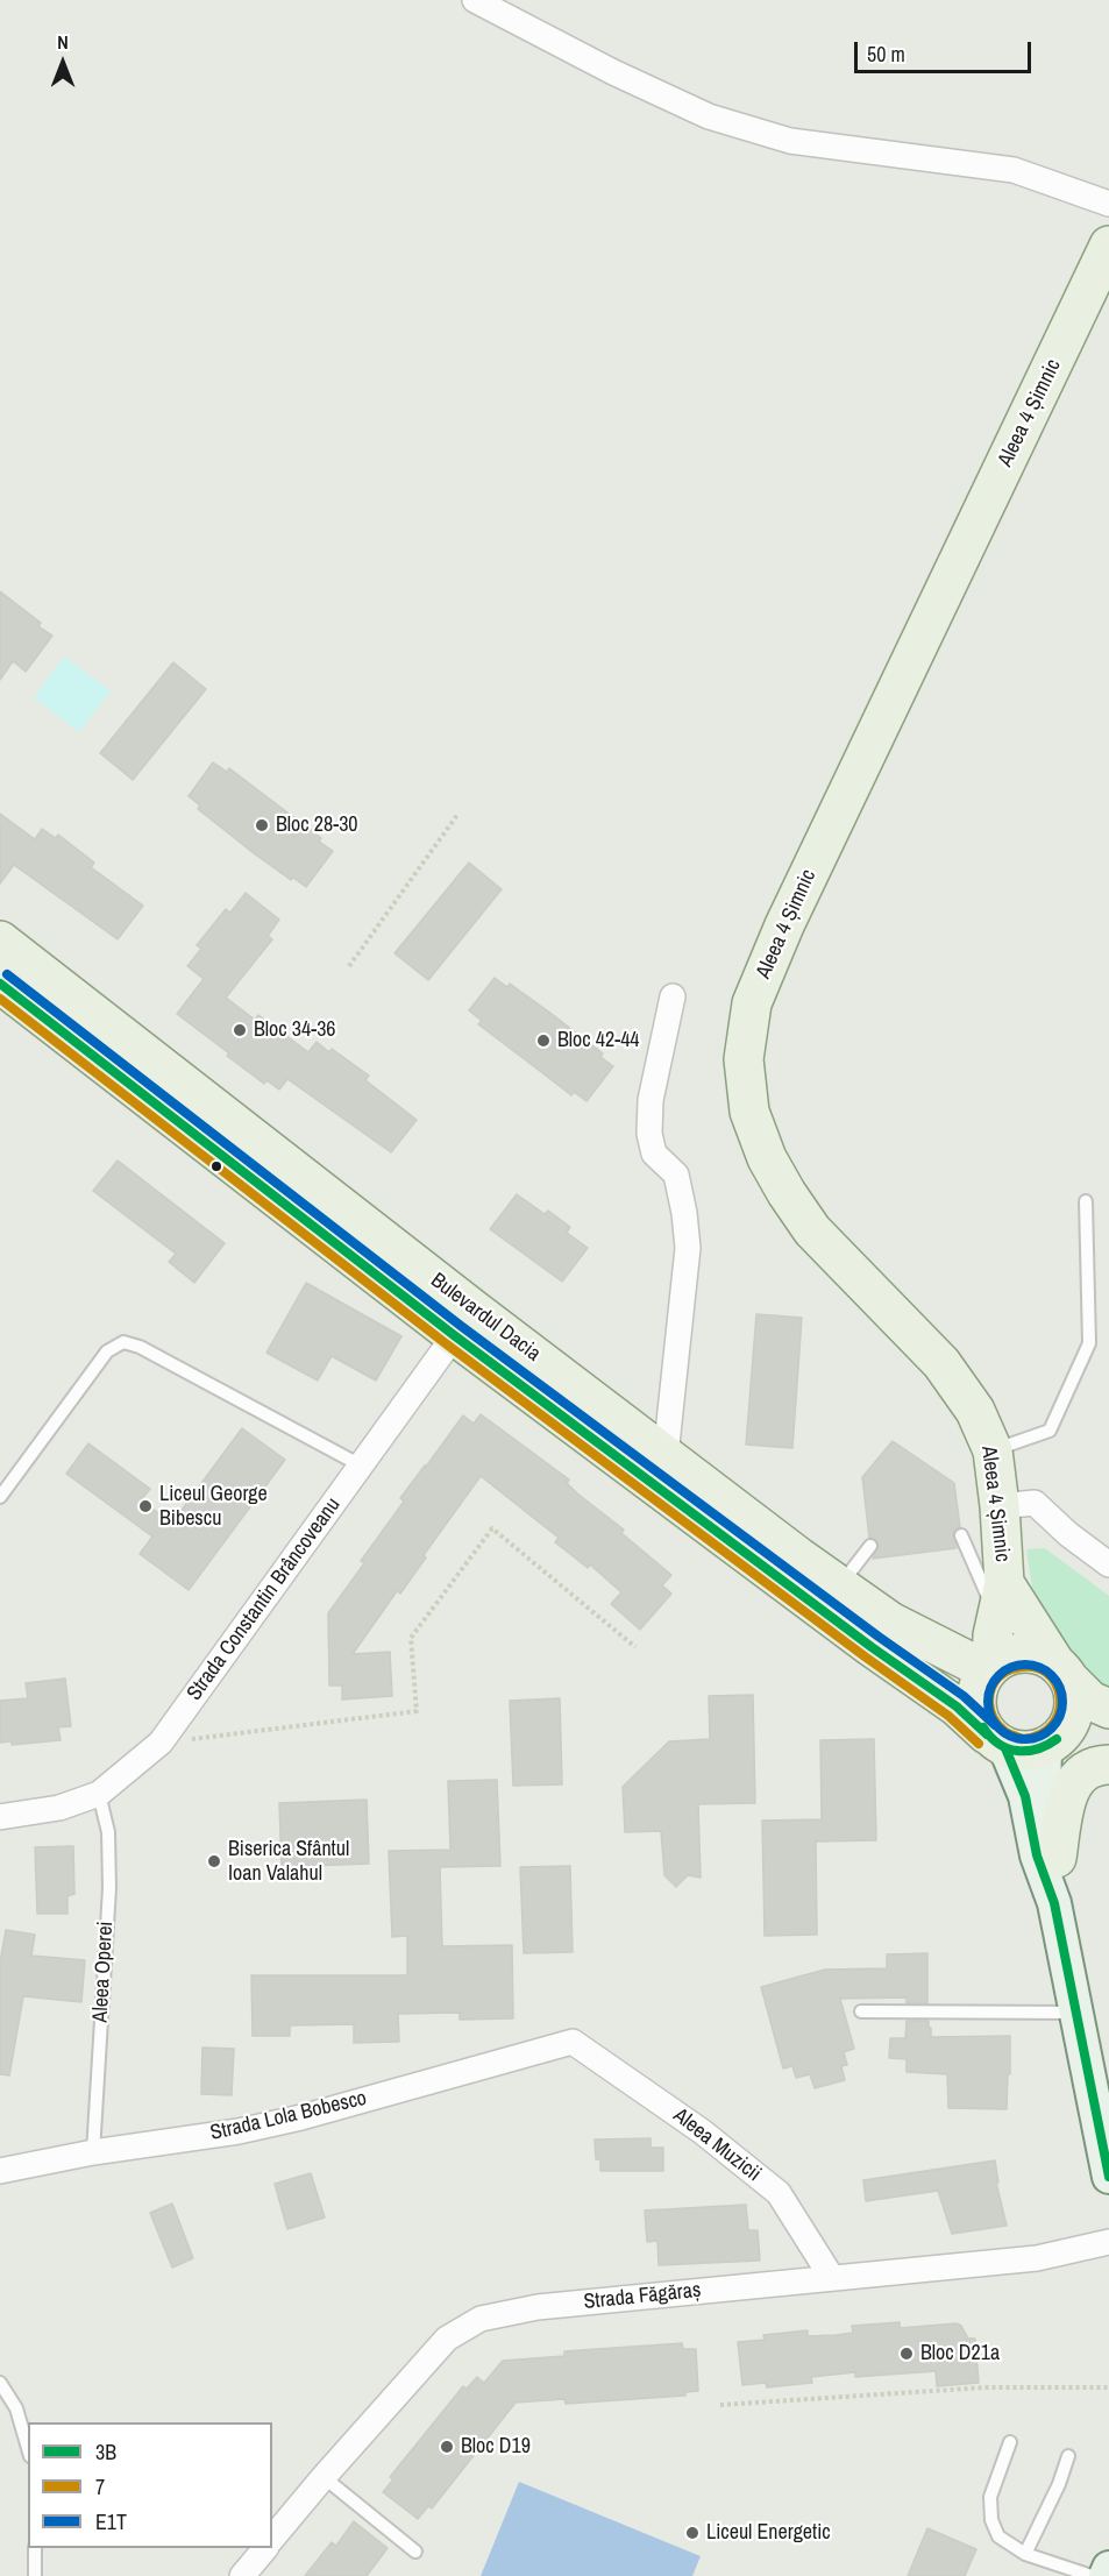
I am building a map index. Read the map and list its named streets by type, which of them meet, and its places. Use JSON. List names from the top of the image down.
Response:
{
  "streets": {
    "main road": ["Aleea 4 Șimnic", "Bulevardul Dacia"],
    "street": [
      "Strada Constantin Brâncoveanu",
      "Strada Lola Bobesco",
      "Aleea Muzicii",
      "Strada Făgăraș"
    ],
    "lane": ["Aleea Operei"]
  },
  "crossings": [
    ["Aleea 4 Șimnic", "Bulevardul Dacia"],
    ["Bulevardul Dacia", "Strada Constantin Brâncoveanu"],
    ["Strada Constantin Brâncoveanu", "Aleea Operei"],
    ["Aleea Operei", "Strada Lola Bobesco"],
    ["Strada Lola Bobesco", "Aleea Muzicii"],
    ["Aleea Muzicii", "Strada Făgăraș"]
  ],
  "places": [
    "Bloc 28-30",
    "Bloc 34-36",
    "Bloc 42-44",
    "Liceul George Bibescu",
    "Biserica Sfântul Ioan Valahul",
    "Bloc D21a",
    "Bloc D19",
    "Liceul Energetic"
  ],
  "lines": ["transit line E1T", "transit line 3B", "transit line 7"],
  "legend": ["3B", "7", "E1T"],
  "scale_bar": "50 m",
  "north": "top"
}
